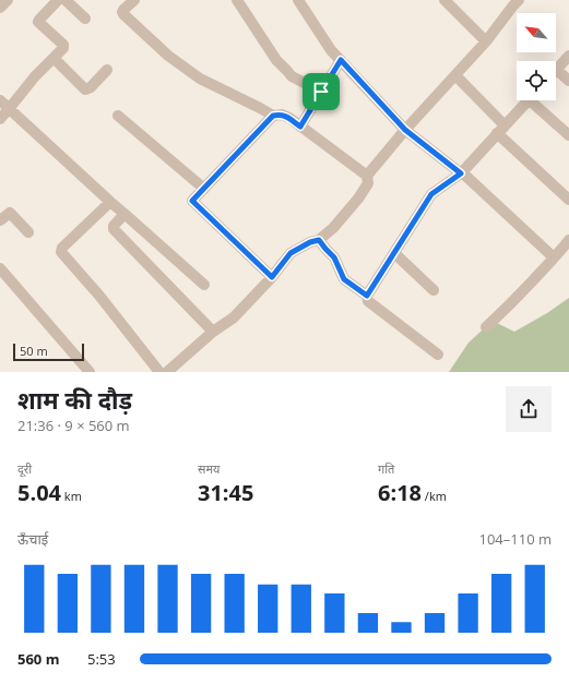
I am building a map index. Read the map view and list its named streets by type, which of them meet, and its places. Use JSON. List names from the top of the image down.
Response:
{
  "scale_bar": "50 m",
  "north": "top left",
  "page": {
    "scale": "50 m",
    "heading": ["शाम की दौड़", "21:36 · 9 × 560 m"],
    "stats": [
      ["दूरी", "5.04 km"],
      ["समय", "31:45"],
      ["गति", "6:18 /km"]
    ],
    "chart": ["ऊँचाई", "104–110 m"],
    "list": [
      {
        "name": "560 m",
        "note": "5:53"
      }
    ]
  }
}
